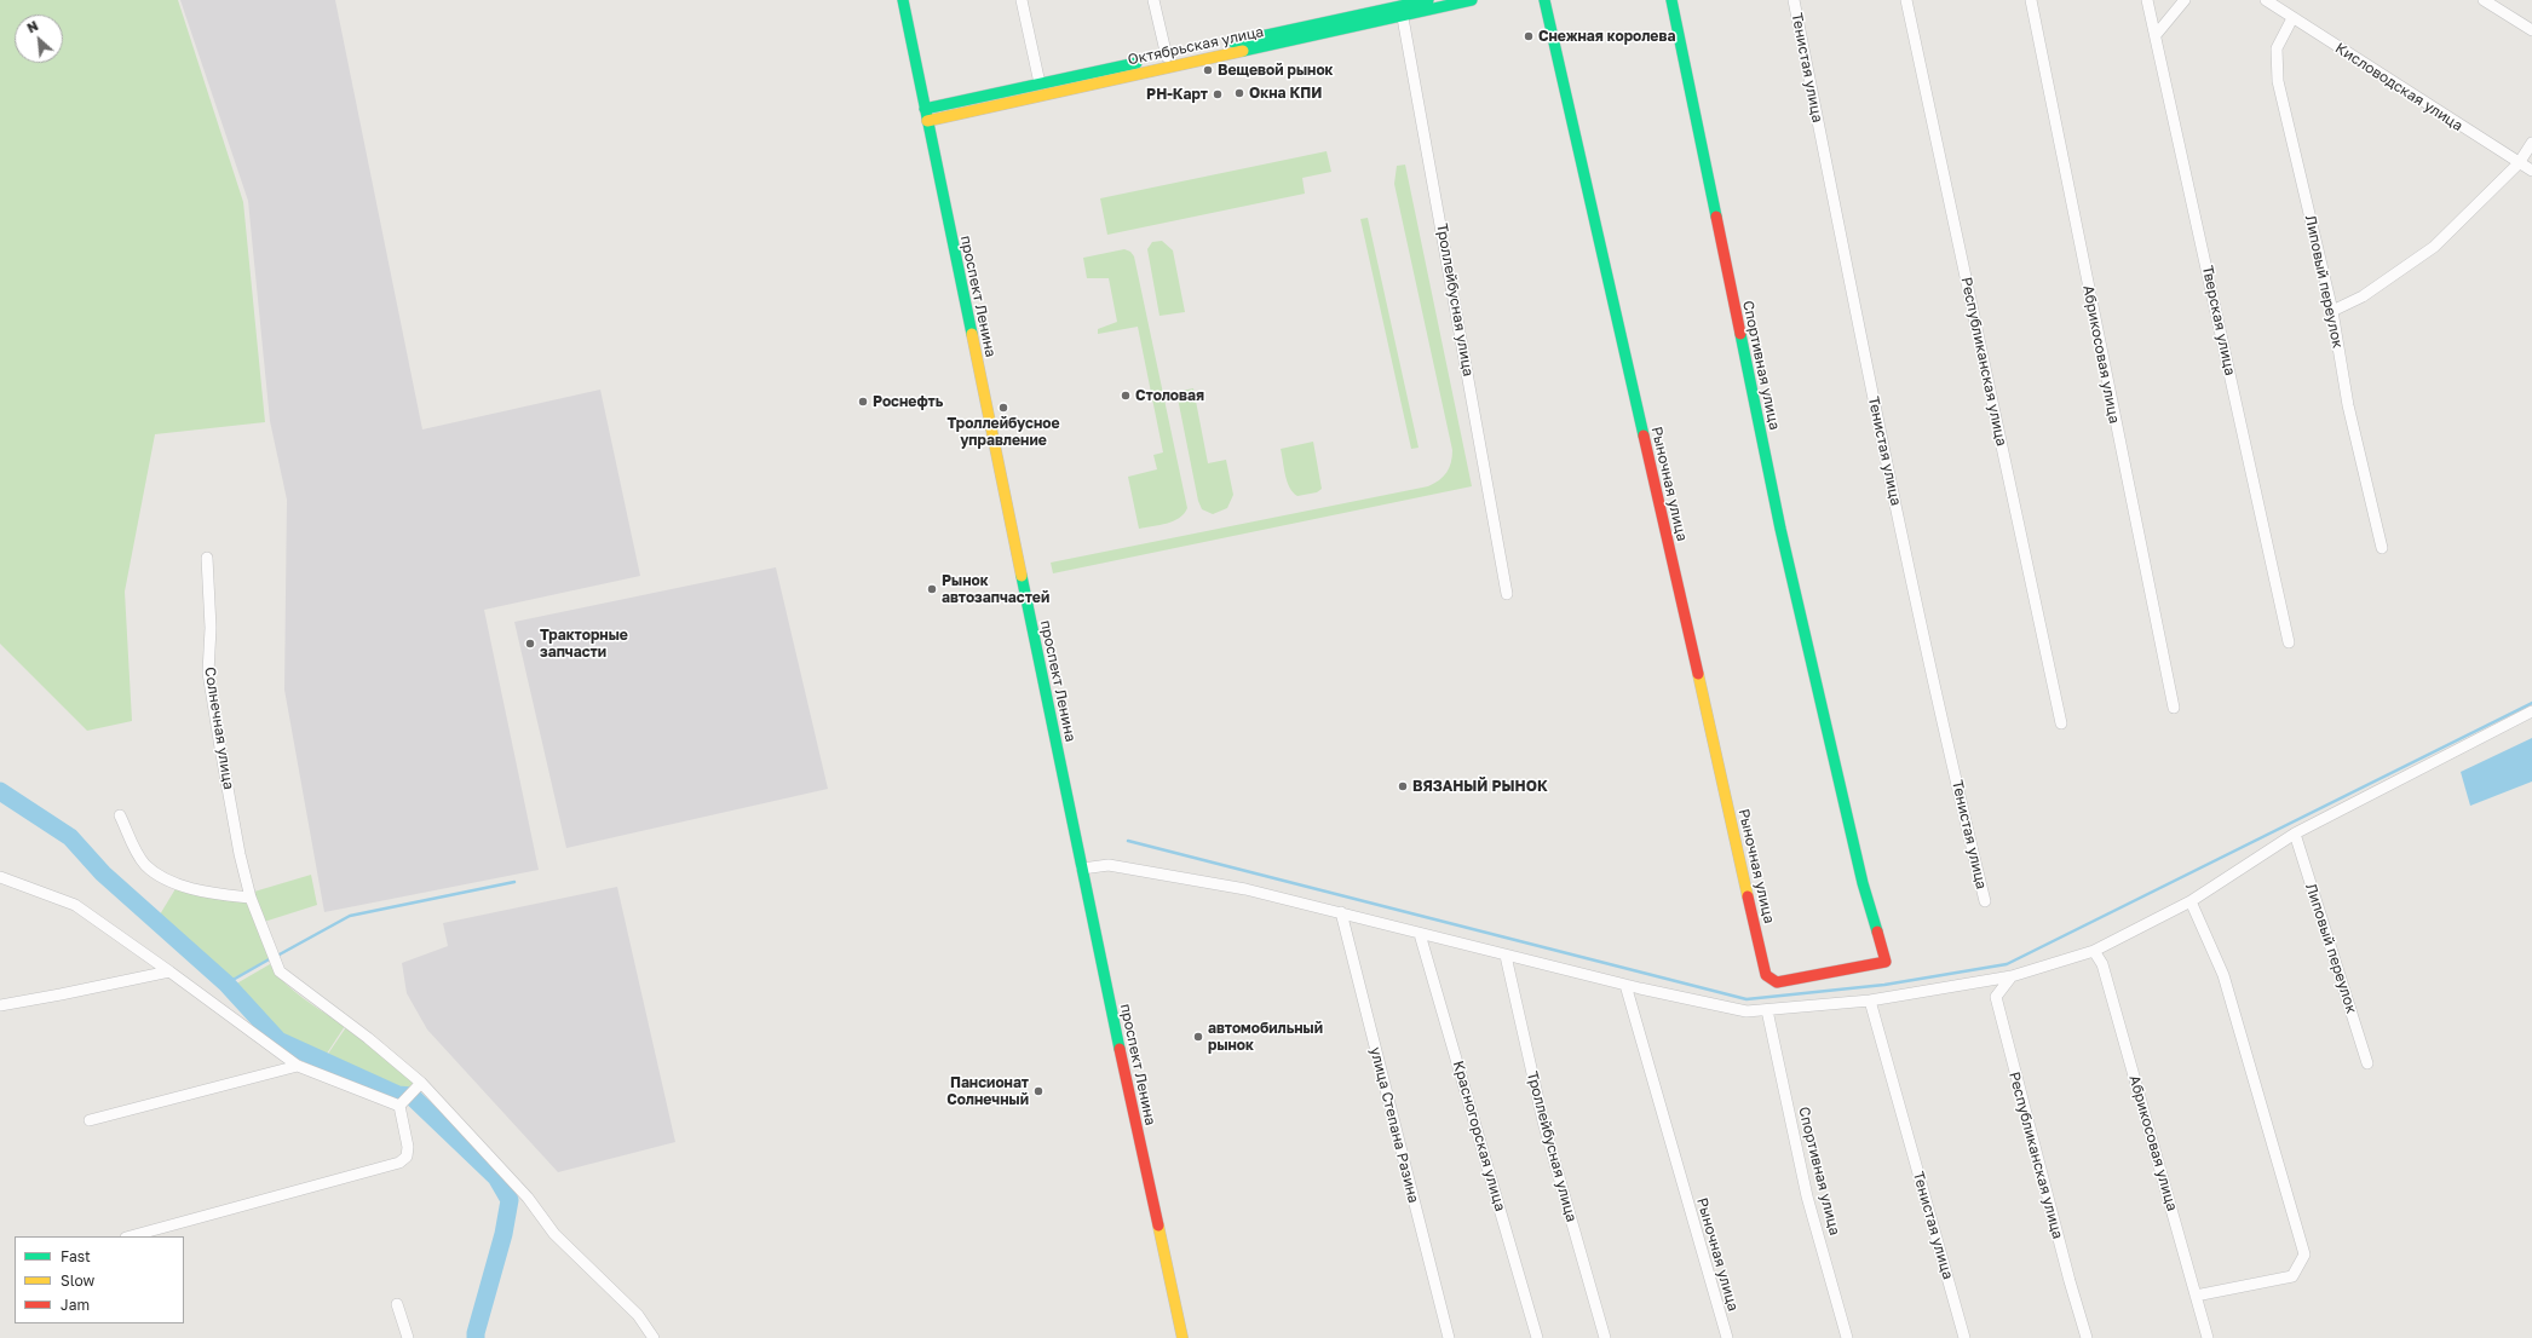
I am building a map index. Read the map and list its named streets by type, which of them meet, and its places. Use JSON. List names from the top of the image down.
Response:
{
  "streets": {
    "main road": [
      "Октябрьская улица",
      "проспект Ленина",
      "Спортивная улица",
      "Рыночная улица"
    ],
    "street": [
      "Тенистая улица",
      "Кисловодская улица",
      "Липовый переулок",
      "Троллейбусная улица",
      "Тверская улица",
      "Абрикосовая улица",
      "Республиканская улица",
      "Солнечная улица",
      "улица Степана Разина",
      "Красногорская улица"
    ]
  },
  "crossings": [
    ["Октябрьская улица", "проспект Ленина"],
    ["Октябрьская улица", "Троллейбусная улица"],
    ["Кисловодская улица", "Липовый переулок"],
    ["Спортивная улица", "Рыночная улица"]
  ],
  "places": [
    "Снежная королева",
    "Вещевой рынок",
    "Окна КПИ",
    "РН-Карт",
    "Столовая",
    "Роснефть",
    "Троллейбусное управление",
    "Рынок автозапчастей",
    "Тракторные запчасти",
    "ВЯЗАНЫЙ РЫНОК",
    "автомобильный рынок",
    "Пансионат Солнечный"
  ],
  "legend": ["Fast", "Slow", "Jam"],
  "north": "top left"
}
